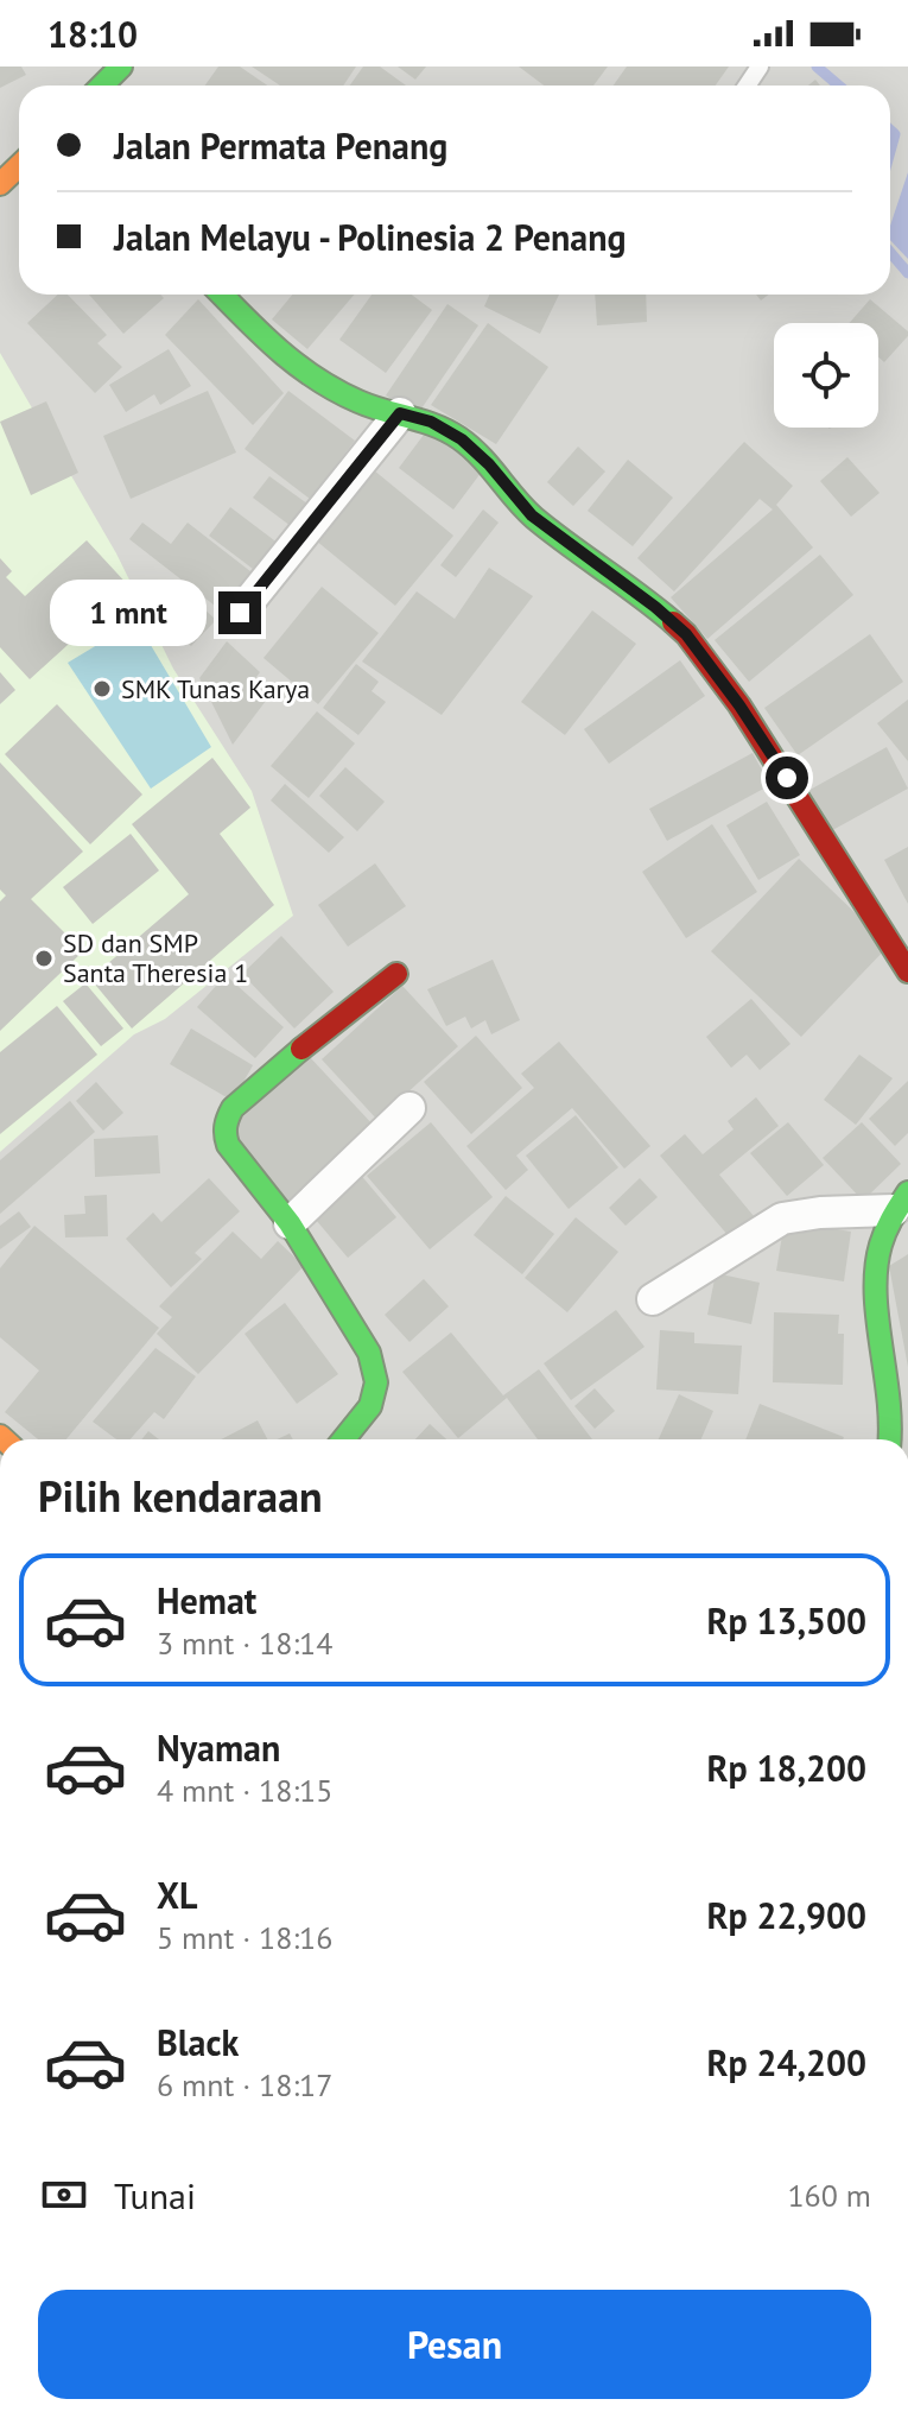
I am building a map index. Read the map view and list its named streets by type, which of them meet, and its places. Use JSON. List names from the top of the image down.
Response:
{
  "places": ["SMK Tunas Karya", "SD dan SMP Santa Theresia 1"],
  "page": {
    "status": "18:10",
    "banner": ["Jalan Permata Penang", "Jalan Melayu - Polinesia 2 Penang"],
    "bubble": "1 mnt",
    "heading": "Pilih kendaraan",
    "list": [
      {
        "name": "Hemat",
        "note": "3 mnt · 18:14",
        "value": "Rp 13,500"
      },
      {
        "name": "Nyaman",
        "note": "4 mnt · 18:15",
        "value": "Rp 18,200"
      },
      {
        "name": "XL",
        "note": "5 mnt · 18:16",
        "value": "Rp 22,900"
      },
      {
        "name": "Black",
        "note": "6 mnt · 18:17",
        "value": "Rp 24,200"
      }
    ],
    "pay": ["Tunai", "160 m"],
    "buttons": "Pesan"
  }
}
